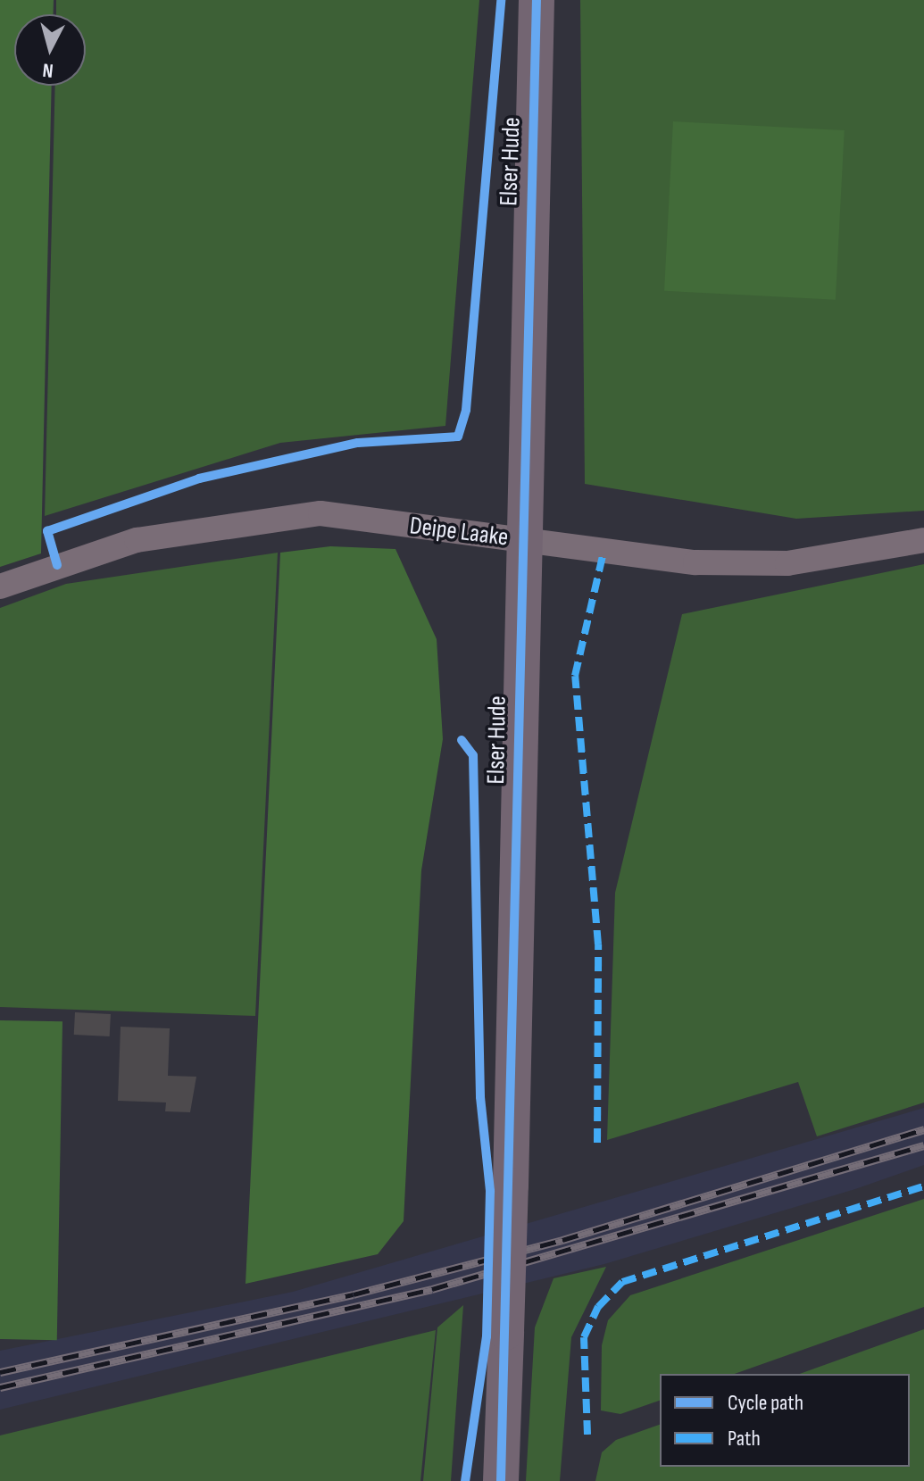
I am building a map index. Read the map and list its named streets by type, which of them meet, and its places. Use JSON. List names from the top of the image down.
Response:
{
  "streets": {
    "street": ["Elser Hude", "Deipe Laake"]
  },
  "crossings": [
    ["Elser Hude", "Deipe Laake"]
  ],
  "legend": ["Cycle path", "Path"],
  "north": "bottom"
}
